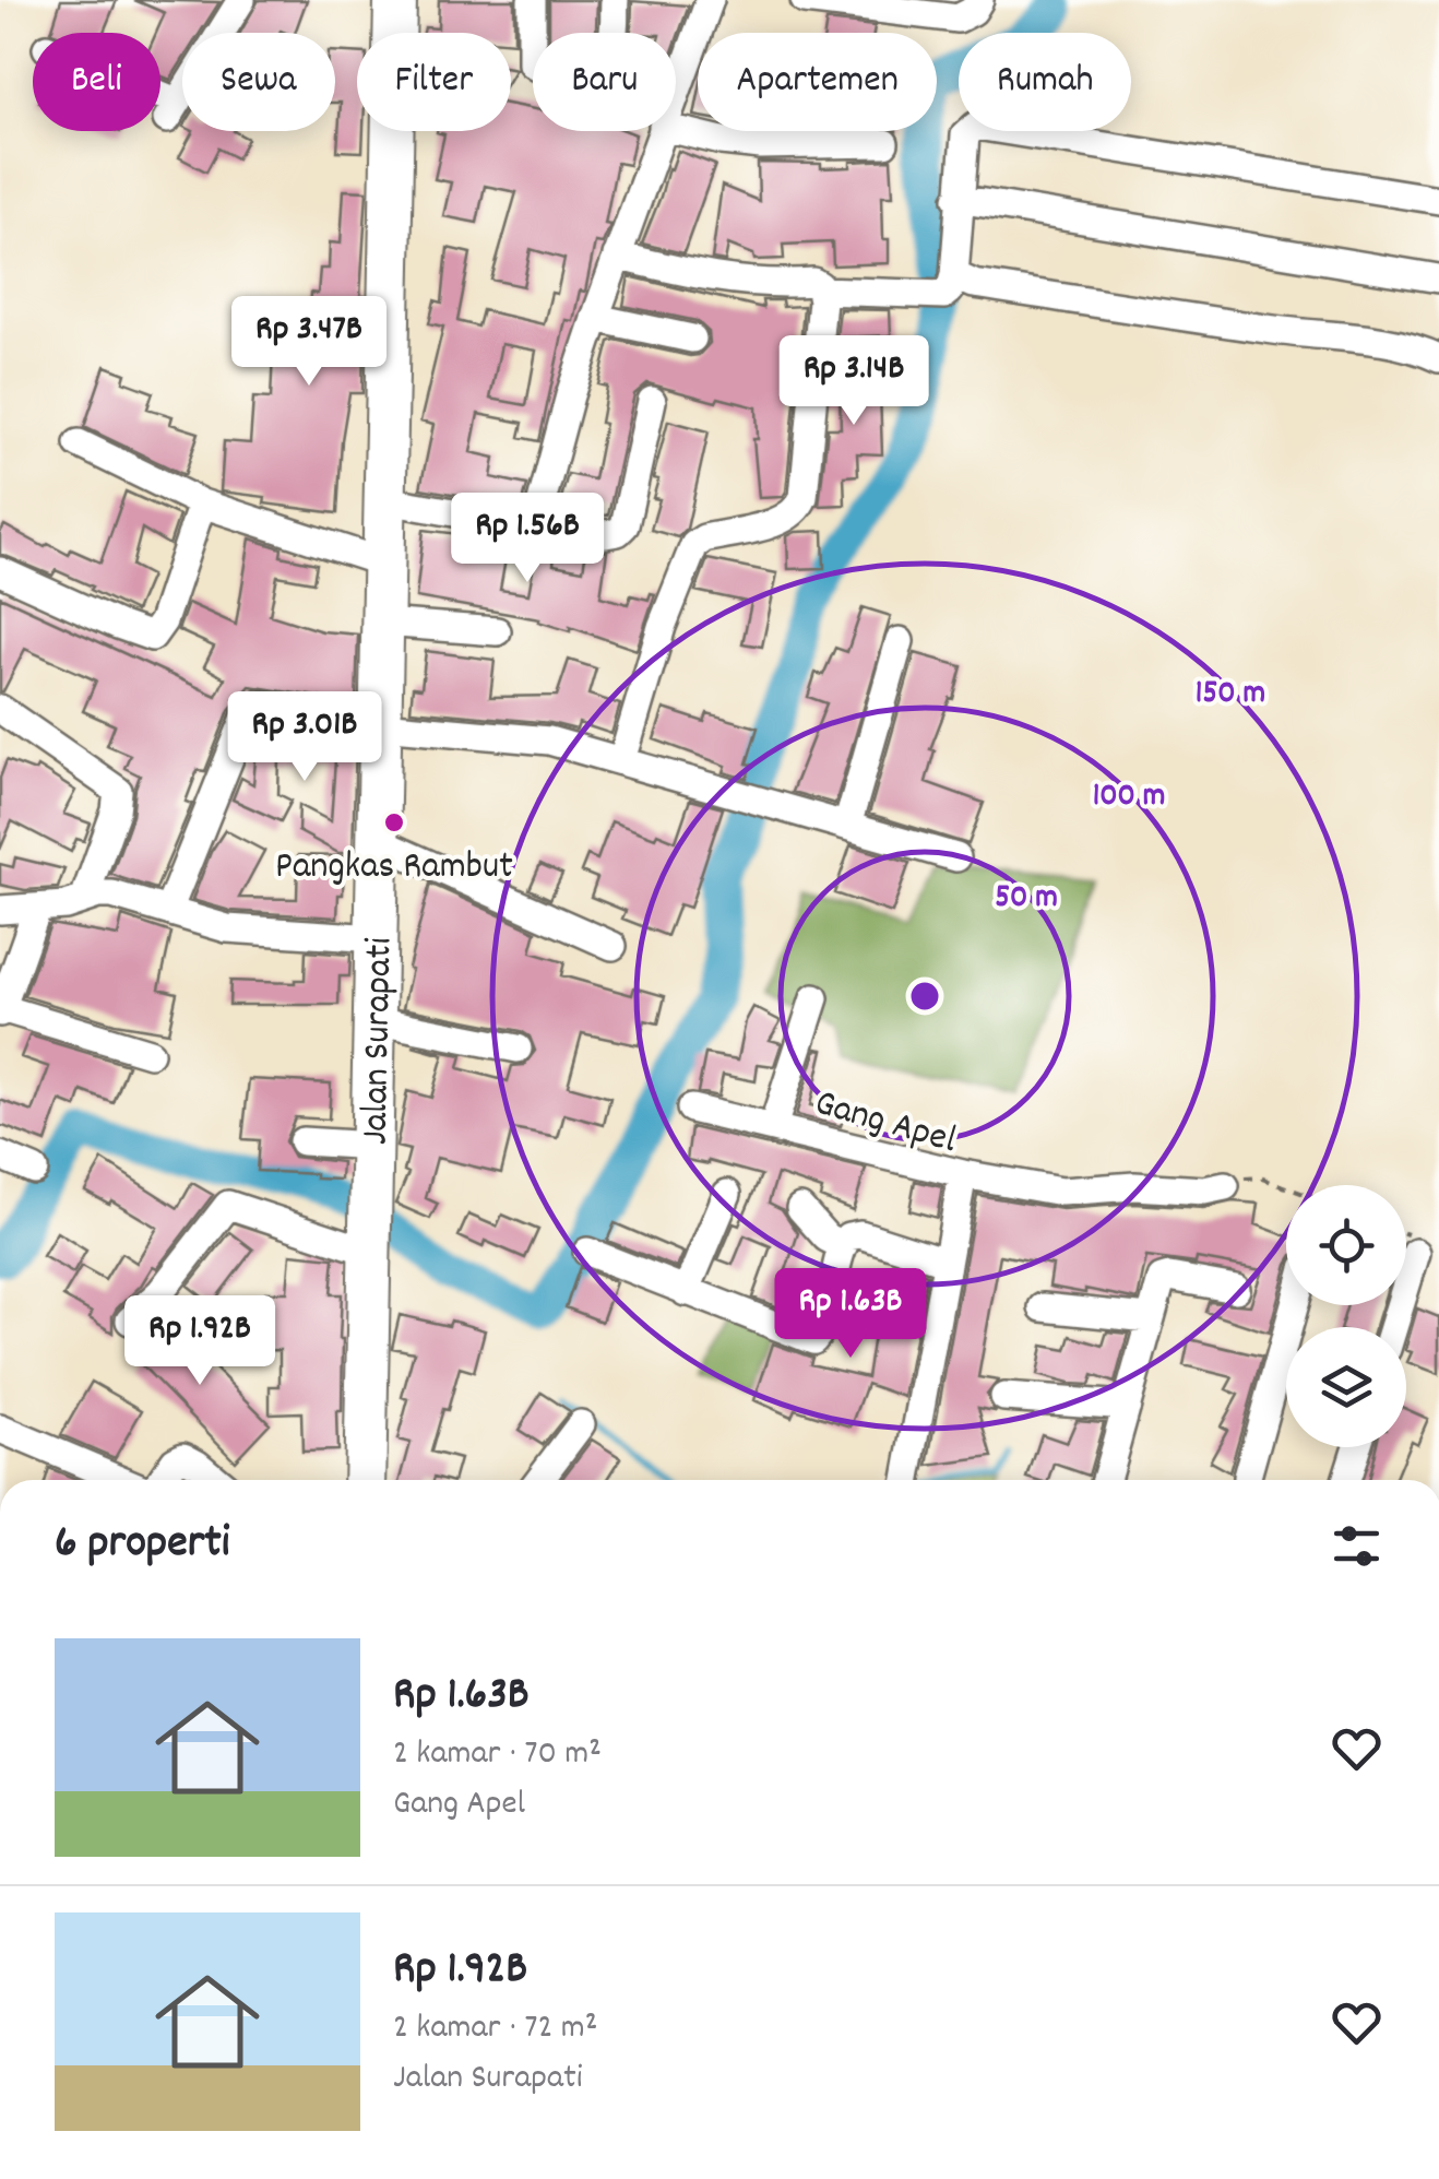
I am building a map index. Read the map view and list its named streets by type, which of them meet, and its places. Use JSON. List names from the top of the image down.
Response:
{
  "streets": {
    "highway": ["Jalan Surapati"],
    "street": ["Gang Apel"]
  },
  "places": ["Pangkas Rambut"],
  "page": {
    "chip": [
      "Beli",
      "Sewa",
      "Filter",
      "Baru",
      "Apartemen",
      "Rumah"
    ],
    "price": [
      "Rp 3.47B",
      "Rp 3.14B",
      "Rp 1.56B",
      "Rp 3.01B",
      "Rp 1.63B",
      "Rp 1.92B"
    ],
    "heading": "6 properti",
    "list": [
      {
        "name": "Rp 1.63B",
        "note": "2 kamar · 70 m² · Gang Apel"
      },
      {
        "name": "Rp 1.92B",
        "note": "2 kamar · 72 m² · Jalan Surapati"
      }
    ]
  },
  "rings": ["150 m", "100 m", "50 m"]
}
